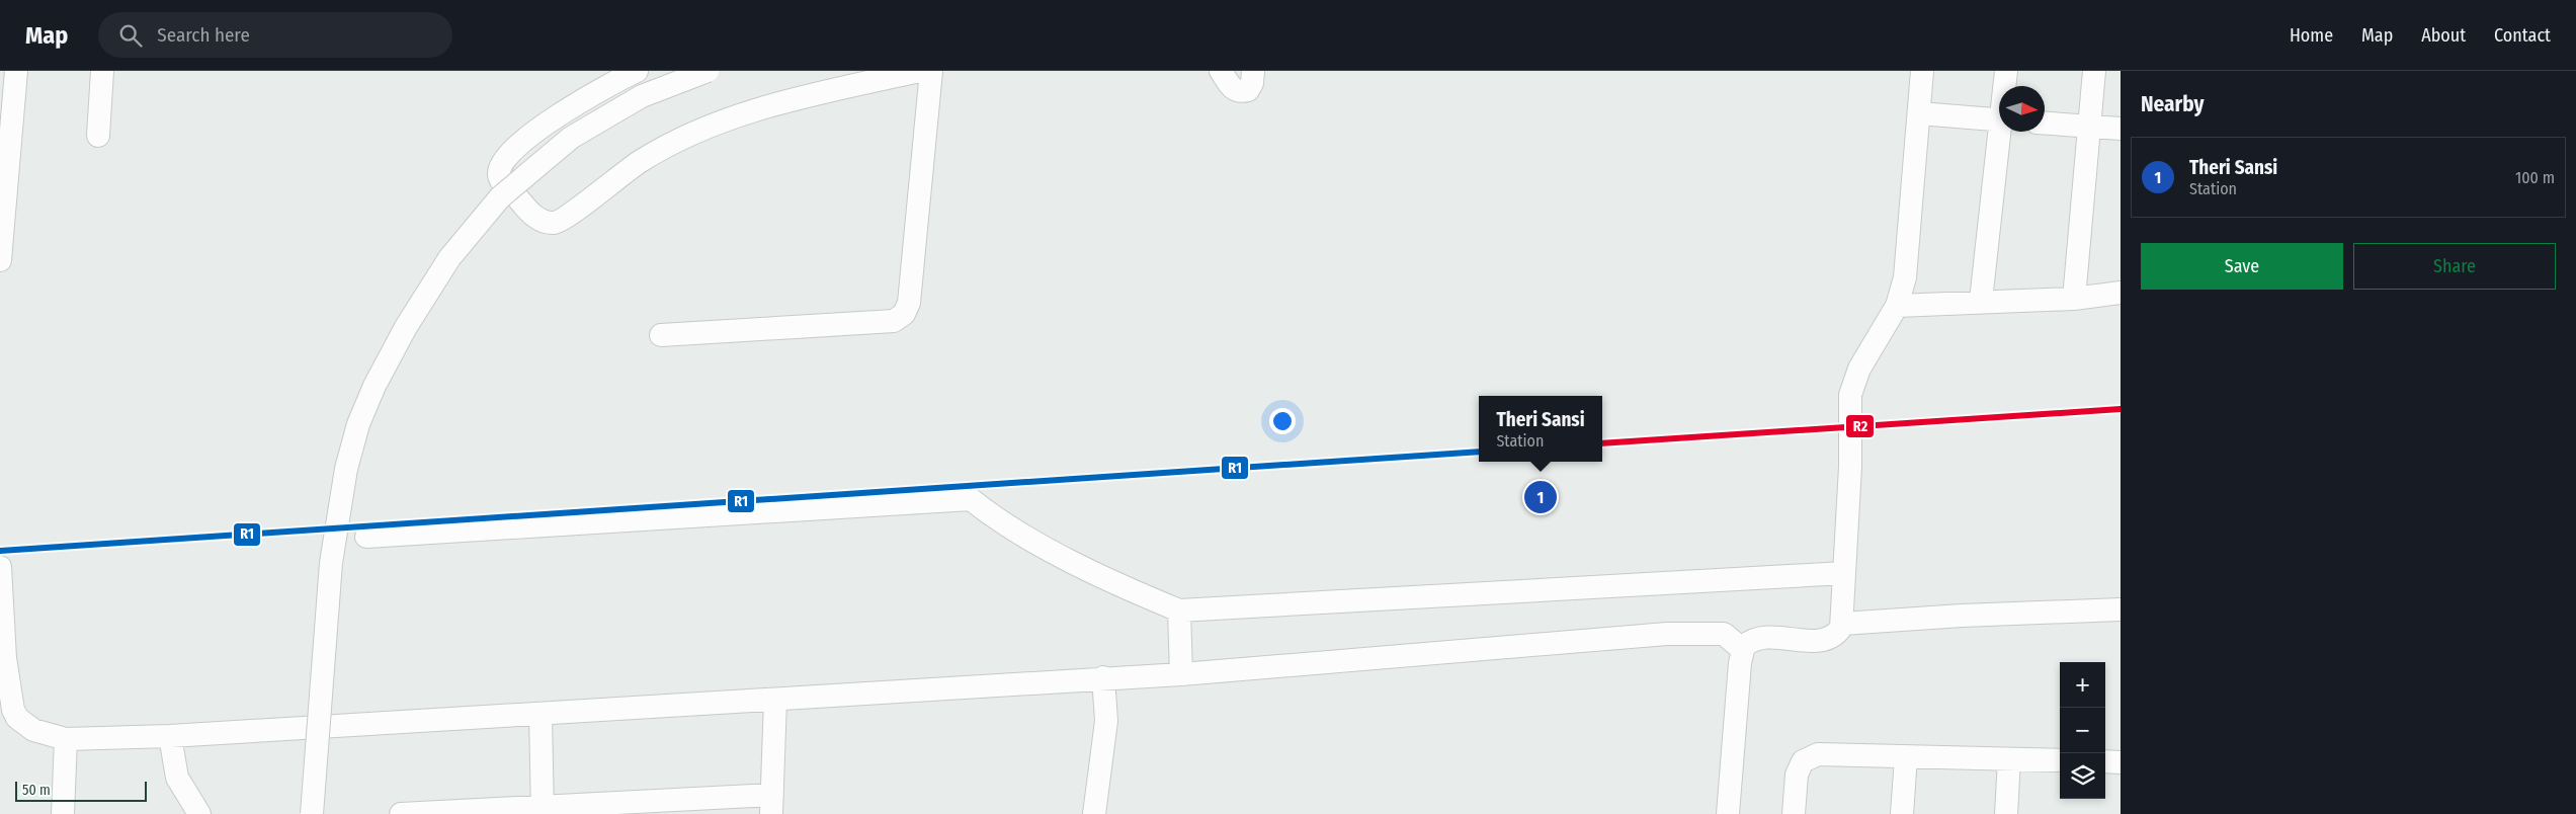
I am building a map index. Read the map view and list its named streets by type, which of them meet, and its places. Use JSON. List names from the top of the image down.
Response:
{
  "lines": ["transit line R2", "transit line R1"],
  "scale_bar": "50 m",
  "north": "right",
  "page": {
    "header": "Map",
    "search": "Search here",
    "nav": [
      "Home",
      "Map",
      "About",
      "Contact"
    ],
    "heading": "Nearby",
    "list": [
      {
        "mark": "1",
        "name": "Theri Sansi",
        "note": "Station",
        "value": "100 m"
      }
    ],
    "buttons": ["Save", "Share"],
    "popup": ["Theri Sansi", "Station"],
    "pins": "1",
    "map_buttons": ["+", "−"],
    "scale": "50 m"
  }
}
